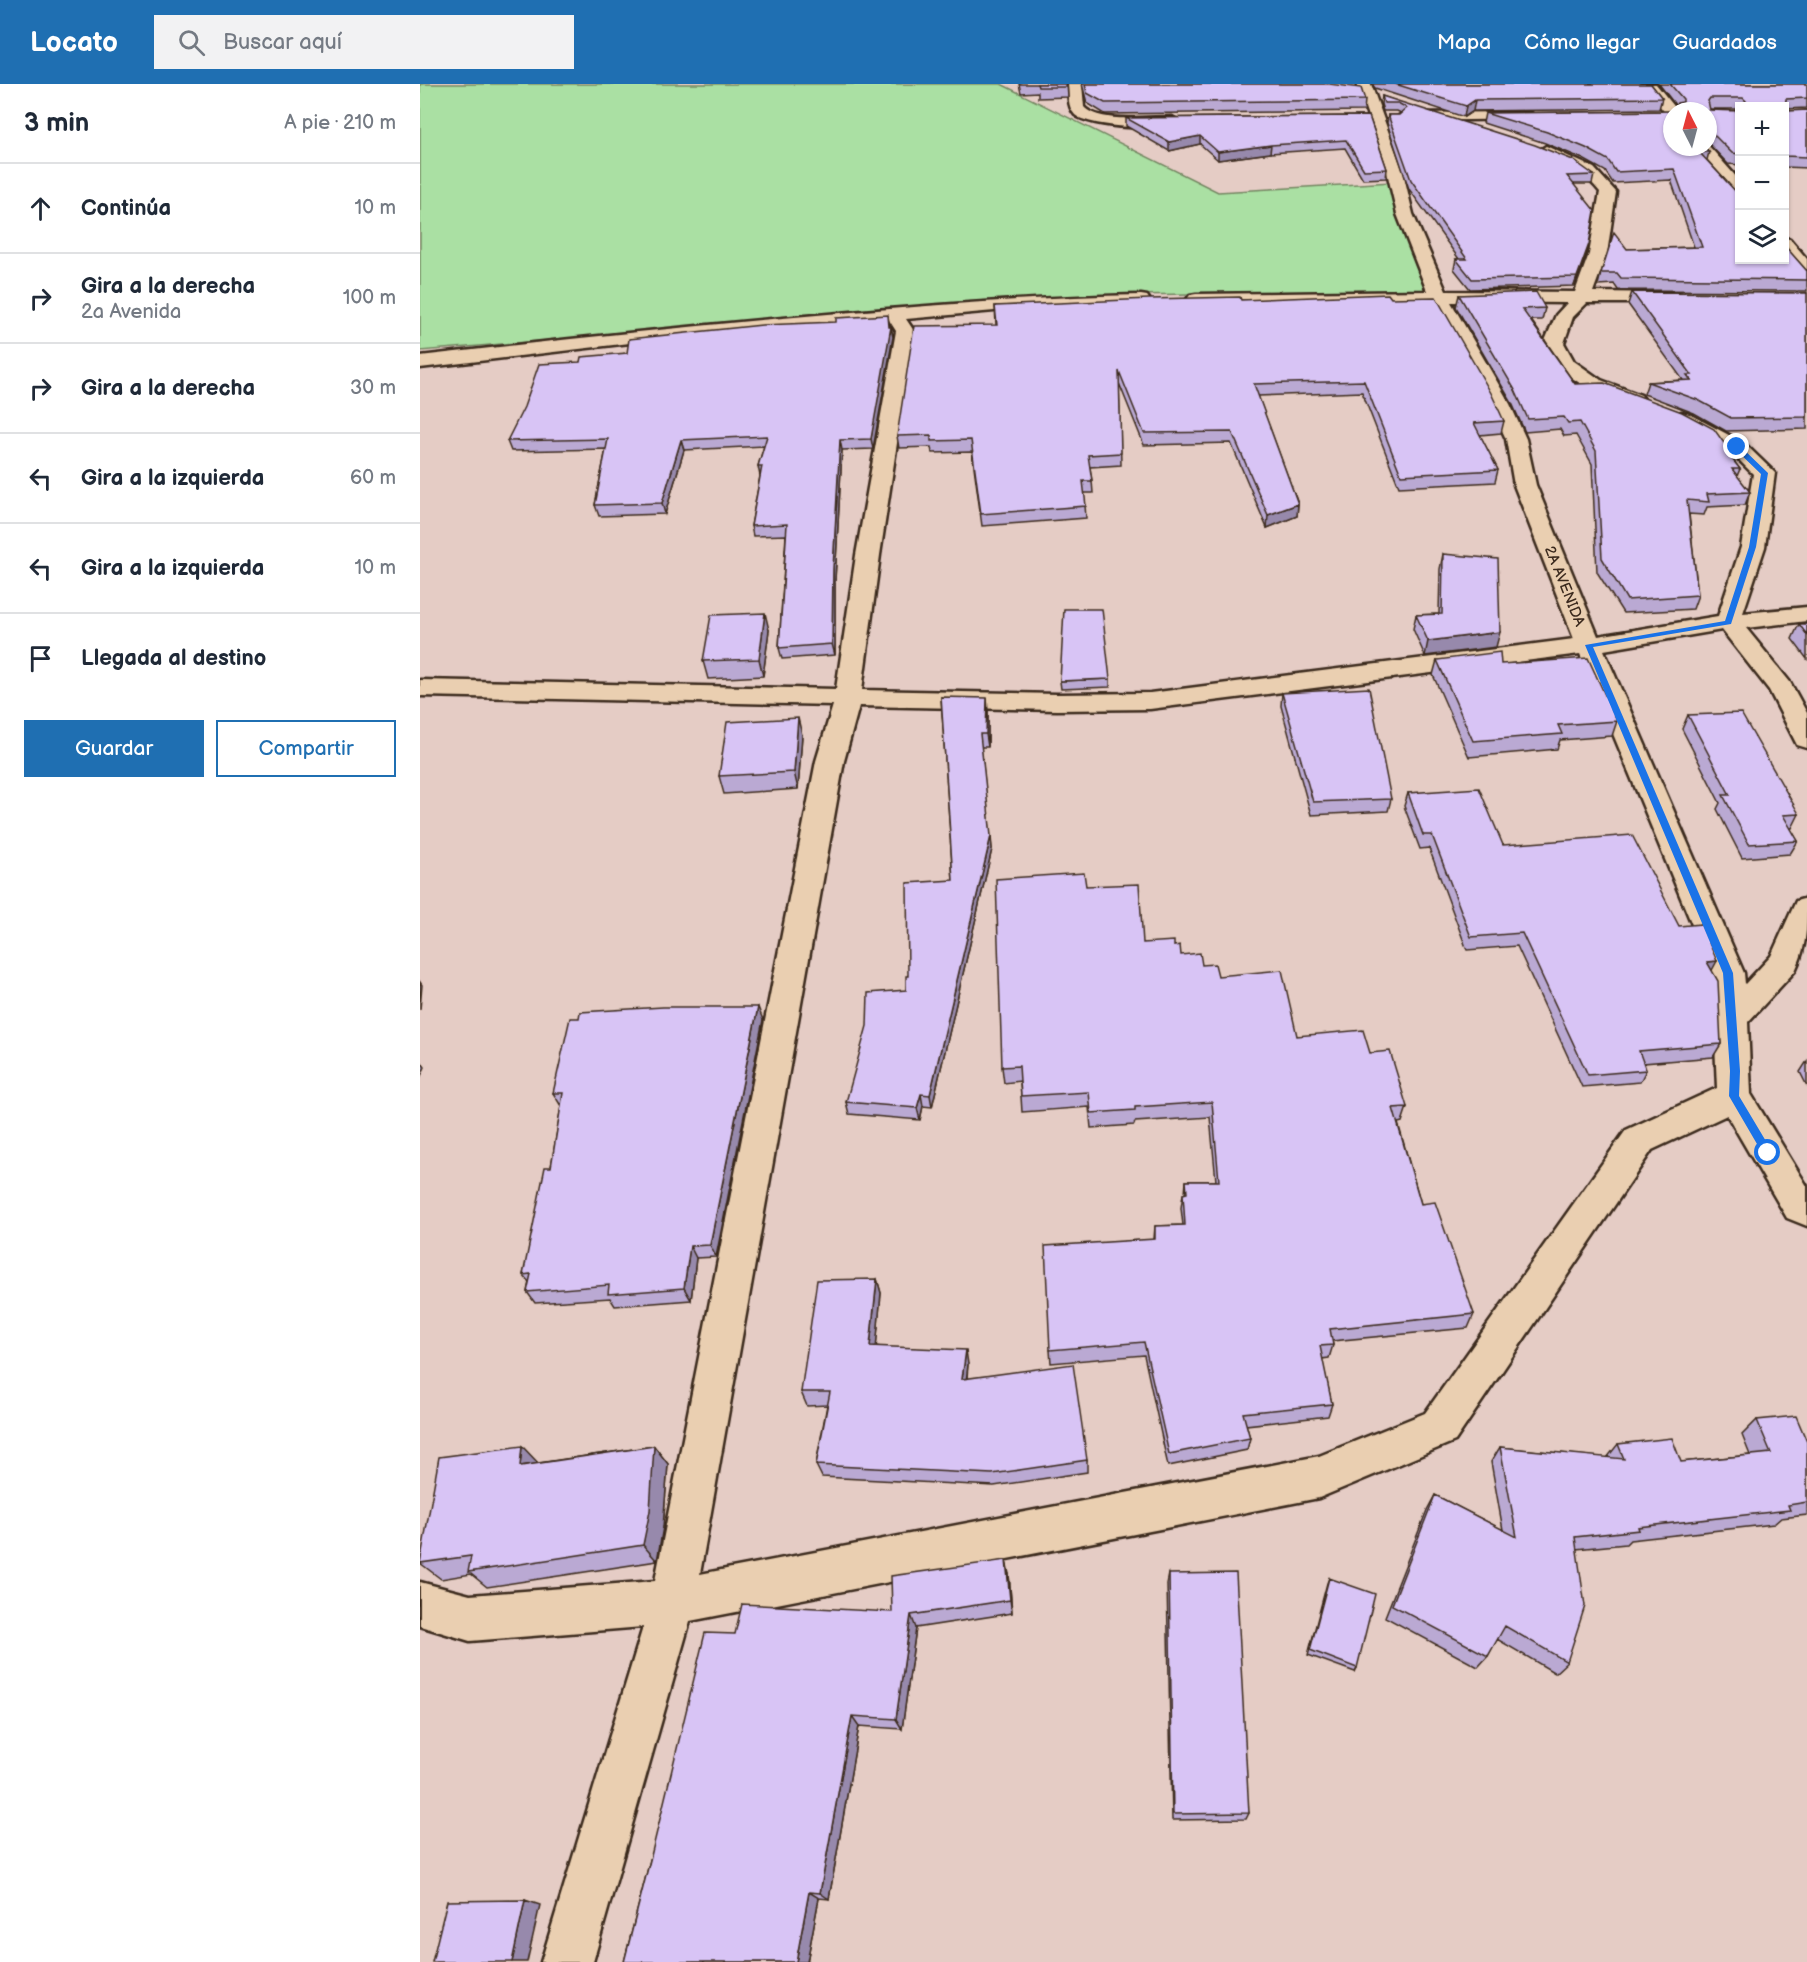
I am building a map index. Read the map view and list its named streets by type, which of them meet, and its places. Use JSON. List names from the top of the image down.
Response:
{
  "streets": {
    "street": ["2A AVENIDA"]
  },
  "north": "top",
  "page": {
    "header": "Locato",
    "search": "Buscar aquí",
    "nav": ["Mapa", "Cómo llegar", "Guardados"],
    "heading": ["3 min", "A pie · 210 m"],
    "map_buttons": ["+", "−"],
    "list": [
      ["Continúa", "10 m"],
      ["Gira a la derecha", "2a Avenida", "100 m"],
      ["Gira a la derecha", "30 m"],
      ["Gira a la izquierda", "60 m"],
      ["Gira a la izquierda", "10 m"],
      "Llegada al destino"
    ],
    "buttons": ["Guardar", "Compartir"]
  }
}
